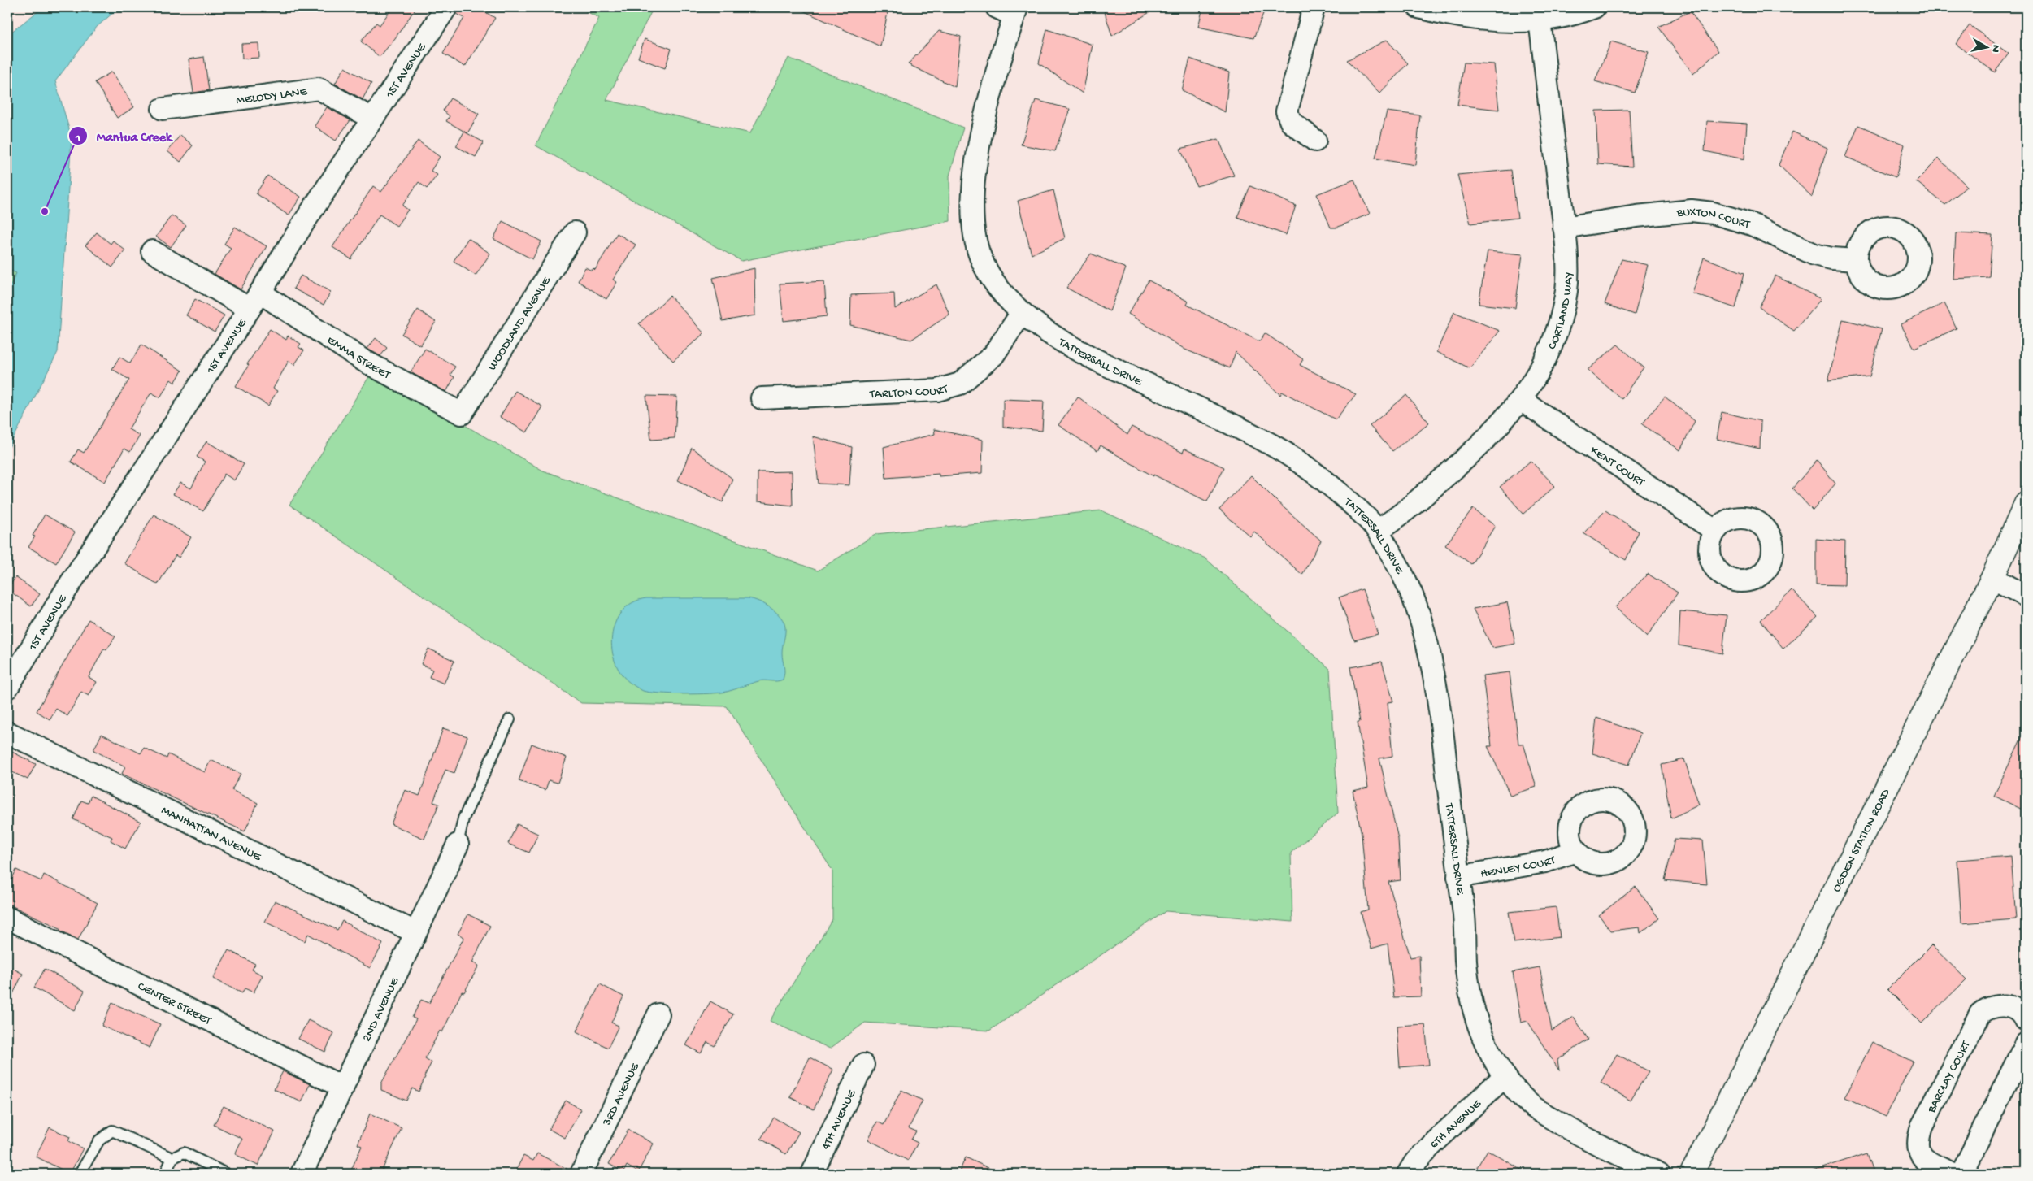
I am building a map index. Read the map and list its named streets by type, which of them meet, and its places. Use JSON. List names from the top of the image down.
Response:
{
  "streets": {
    "street": [
      "1ST AVENUE",
      "MELODY LANE",
      "BUXTON COURT",
      "CORTLAND WAY",
      "WOODLAND AVENUE",
      "EMMA STREET",
      "TATTERSALL DRIVE",
      "TARLTON COURT",
      "KENT COURT",
      "MANHATTAN AVENUE",
      "OGDEN STATION ROAD",
      "HENLEY COURT",
      "CENTER STREET",
      "2ND AVENUE",
      "BARCLAY COURT",
      "3RD AVENUE",
      "4TH AVENUE",
      "6TH AVENUE"
    ]
  },
  "crossings": [
    ["1ST AVENUE", "MELODY LANE"],
    ["1ST AVENUE", "EMMA STREET"],
    ["BUXTON COURT", "CORTLAND WAY"],
    ["CORTLAND WAY", "TATTERSALL DRIVE"],
    ["CORTLAND WAY", "KENT COURT"],
    ["WOODLAND AVENUE", "EMMA STREET"],
    ["TATTERSALL DRIVE", "TARLTON COURT"],
    ["TATTERSALL DRIVE", "HENLEY COURT"],
    ["TATTERSALL DRIVE", "6TH AVENUE"],
    ["MANHATTAN AVENUE", "2ND AVENUE"],
    ["CENTER STREET", "2ND AVENUE"]
  ],
  "places": ["Mantua Creek"],
  "north": "right"
}
